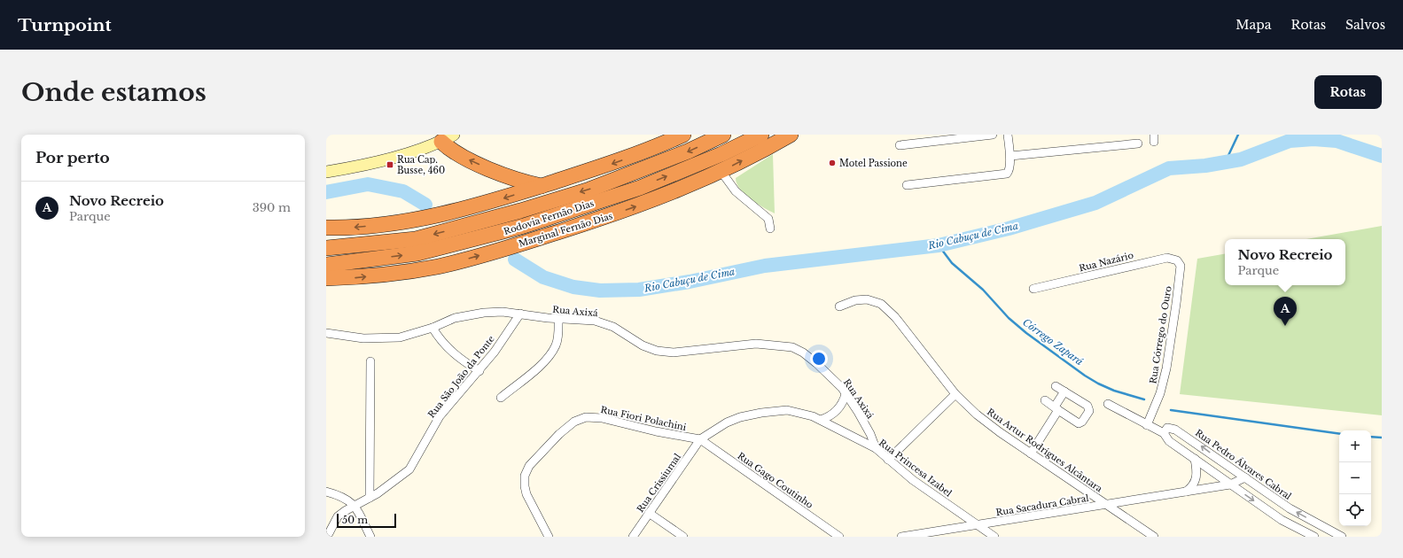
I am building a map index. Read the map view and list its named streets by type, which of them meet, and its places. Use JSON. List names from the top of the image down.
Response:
{
  "streets": {
    "highway": ["Rodovia Fernão Dias", "Marginal Fernão Dias"],
    "street": [
      "Rua Nazário",
      "Rua Axixá",
      "Rua Córrego do Ouro",
      "Rua São João da Ponte",
      "Rua Fiori Polachini",
      "Rua Artur Rodrigues Alcântara",
      "Rua Pedro Álvares Cabral",
      "Rua Princesa Izabel",
      "Rua Gago Coutinho",
      "Rua Crissiumal",
      "Rua Sacadura Cabral"
    ]
  },
  "crossings": [
    ["Rua Nazário", "Rua Córrego do Ouro"],
    ["Rua Axixá", "Rua São João da Ponte"],
    ["Rua Axixá", "Rua Princesa Izabel"],
    ["Rua Fiori Polachini", "Rua Princesa Izabel"],
    ["Rua Fiori Polachini", "Rua Gago Coutinho"],
    ["Rua Fiori Polachini", "Rua Crissiumal"],
    ["Rua Artur Rodrigues Alcântara", "Rua Sacadura Cabral"],
    ["Rua Pedro Álvares Cabral", "Rua Sacadura Cabral"],
    ["Rua Princesa Izabel", "Rua Gago Coutinho"],
    ["Rua Princesa Izabel", "Rua Crissiumal"],
    ["Rua Princesa Izabel", "Rua Sacadura Cabral"],
    ["Rua Gago Coutinho", "Rua Crissiumal"]
  ],
  "water": ["Rio Cabuçu de Cima", "Córrego Zapará"],
  "places": {
    "other": ["Motel Passione"],
    "transit": ["Rua Cap. Busse, 460"]
  },
  "scale_bar": "50 m",
  "page": {
    "header": "Turnpoint",
    "nav": ["Mapa", "Rotas", "Salvos"],
    "buttons": "Rotas",
    "title": "Onde estamos",
    "heading": "Por perto",
    "list": [
      {
        "mark": "A",
        "name": "Novo Recreio",
        "note": "Parque",
        "value": "390 m"
      }
    ],
    "popup": ["Novo Recreio", "Parque"],
    "pins": "A",
    "map_buttons": ["+", "−"],
    "scale": "50 m"
  }
}
